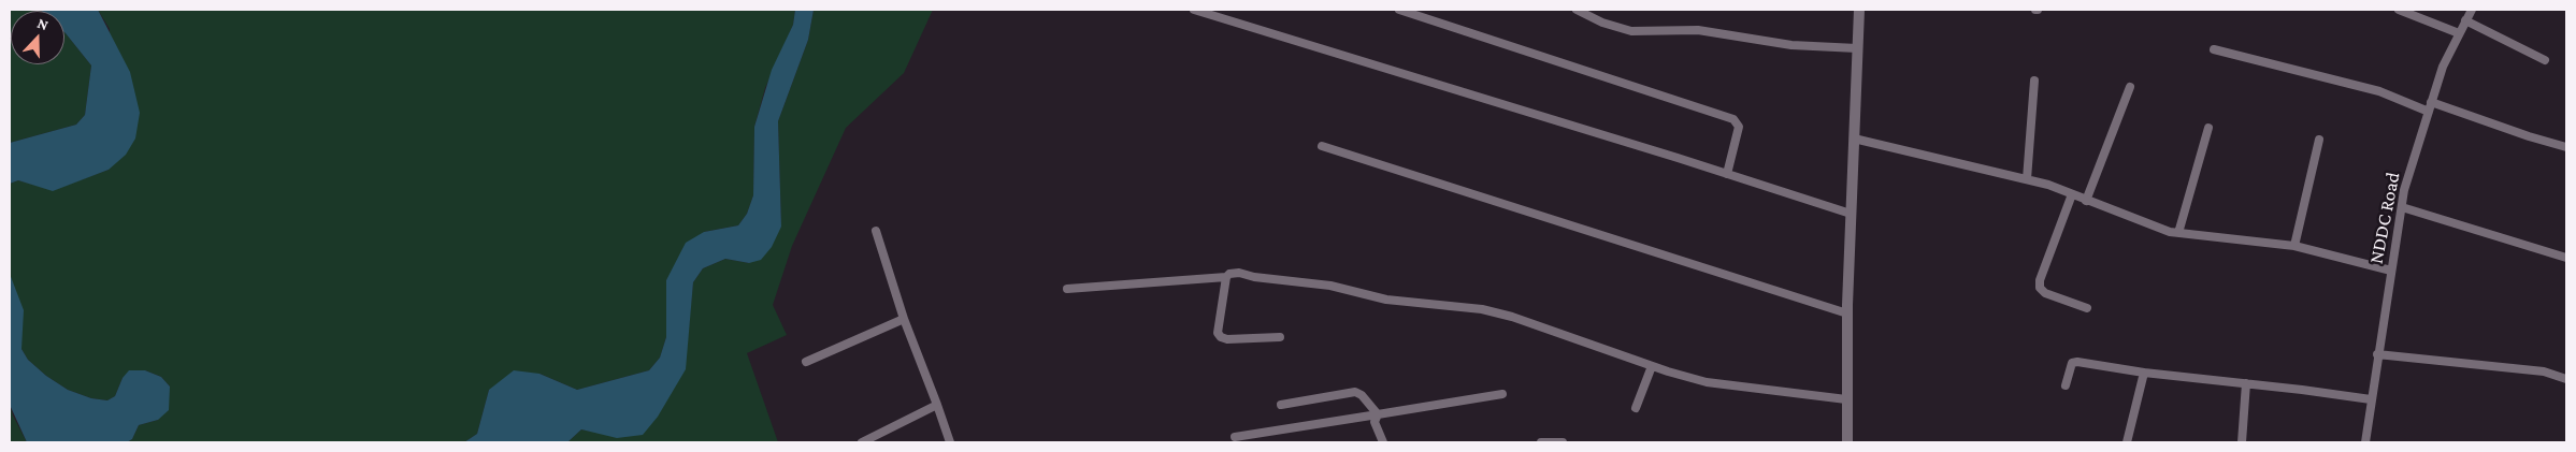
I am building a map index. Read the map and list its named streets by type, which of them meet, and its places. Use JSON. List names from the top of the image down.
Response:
{
  "streets": {
    "street": ["NDDC Road"]
  },
  "north": "top"
}
